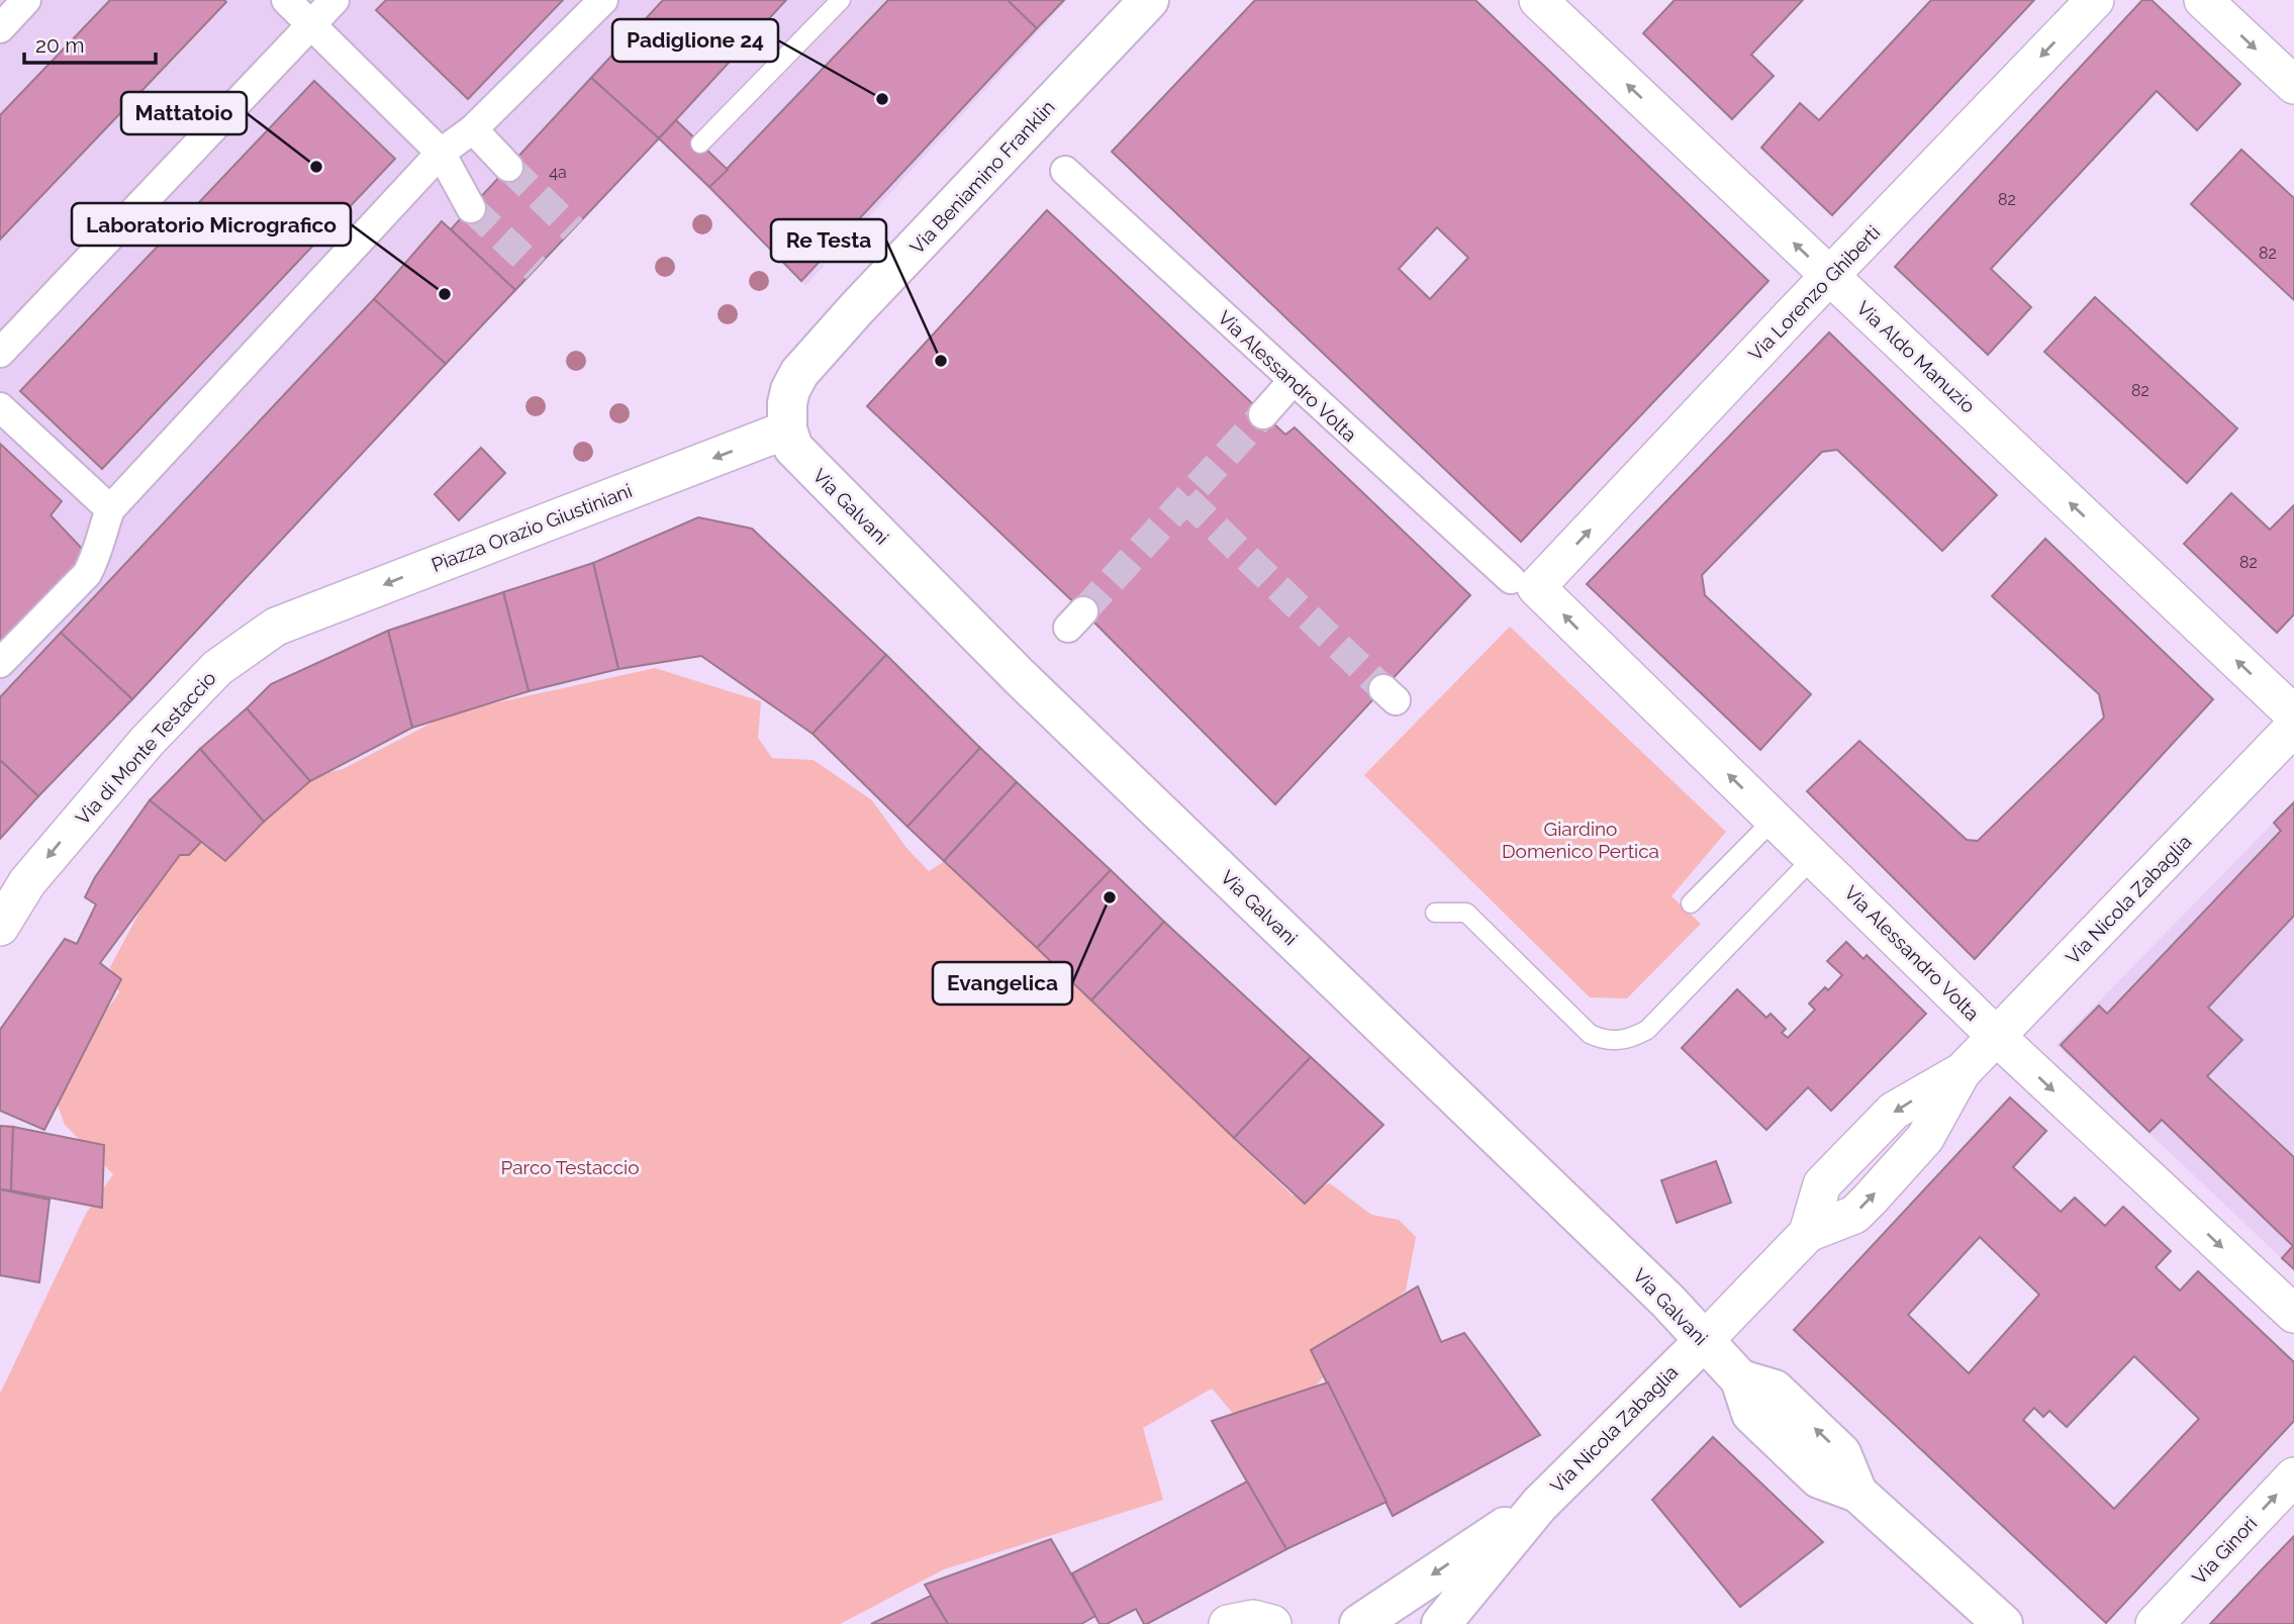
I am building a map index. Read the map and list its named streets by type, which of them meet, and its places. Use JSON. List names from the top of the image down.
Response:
{
  "streets": {
    "street": [
      "Via Beniamino Franklin",
      "Via Lorenzo Ghiberti",
      "Via Aldo Manuzio",
      "Via Alessandro Volta",
      "Via Galvani",
      "Piazza Orazio Giustiniani",
      "Via di Monte Testaccio",
      "Via Nicola Zabaglia",
      "Via Ginori"
    ]
  },
  "crossings": [
    ["Via Beniamino Franklin", "Via Galvani"],
    ["Via Beniamino Franklin", "Piazza Orazio Giustiniani"],
    ["Via Lorenzo Ghiberti", "Via Aldo Manuzio"],
    ["Via Lorenzo Ghiberti", "Via Alessandro Volta"],
    ["Via Alessandro Volta", "Via Nicola Zabaglia"],
    ["Via Galvani", "Piazza Orazio Giustiniani"],
    ["Via Galvani", "Via Nicola Zabaglia"],
    ["Piazza Orazio Giustiniani", "Via di Monte Testaccio"]
  ],
  "one_way": ["Via Aldo Manuzio", "Piazza Orazio Giustiniani", "Via Ginori"],
  "parks": ["Giardino Domenico Pertica", "Parco Testaccio"],
  "places": [
    "Padiglione 24",
    "Mattatoio",
    "Laboratorio Micrografico",
    "Re Testa",
    "Evangelica"
  ],
  "house_numbers": [
    "4a",
    "82",
    "82",
    "82",
    "82"
  ],
  "scale_bar": "20 m"
}
